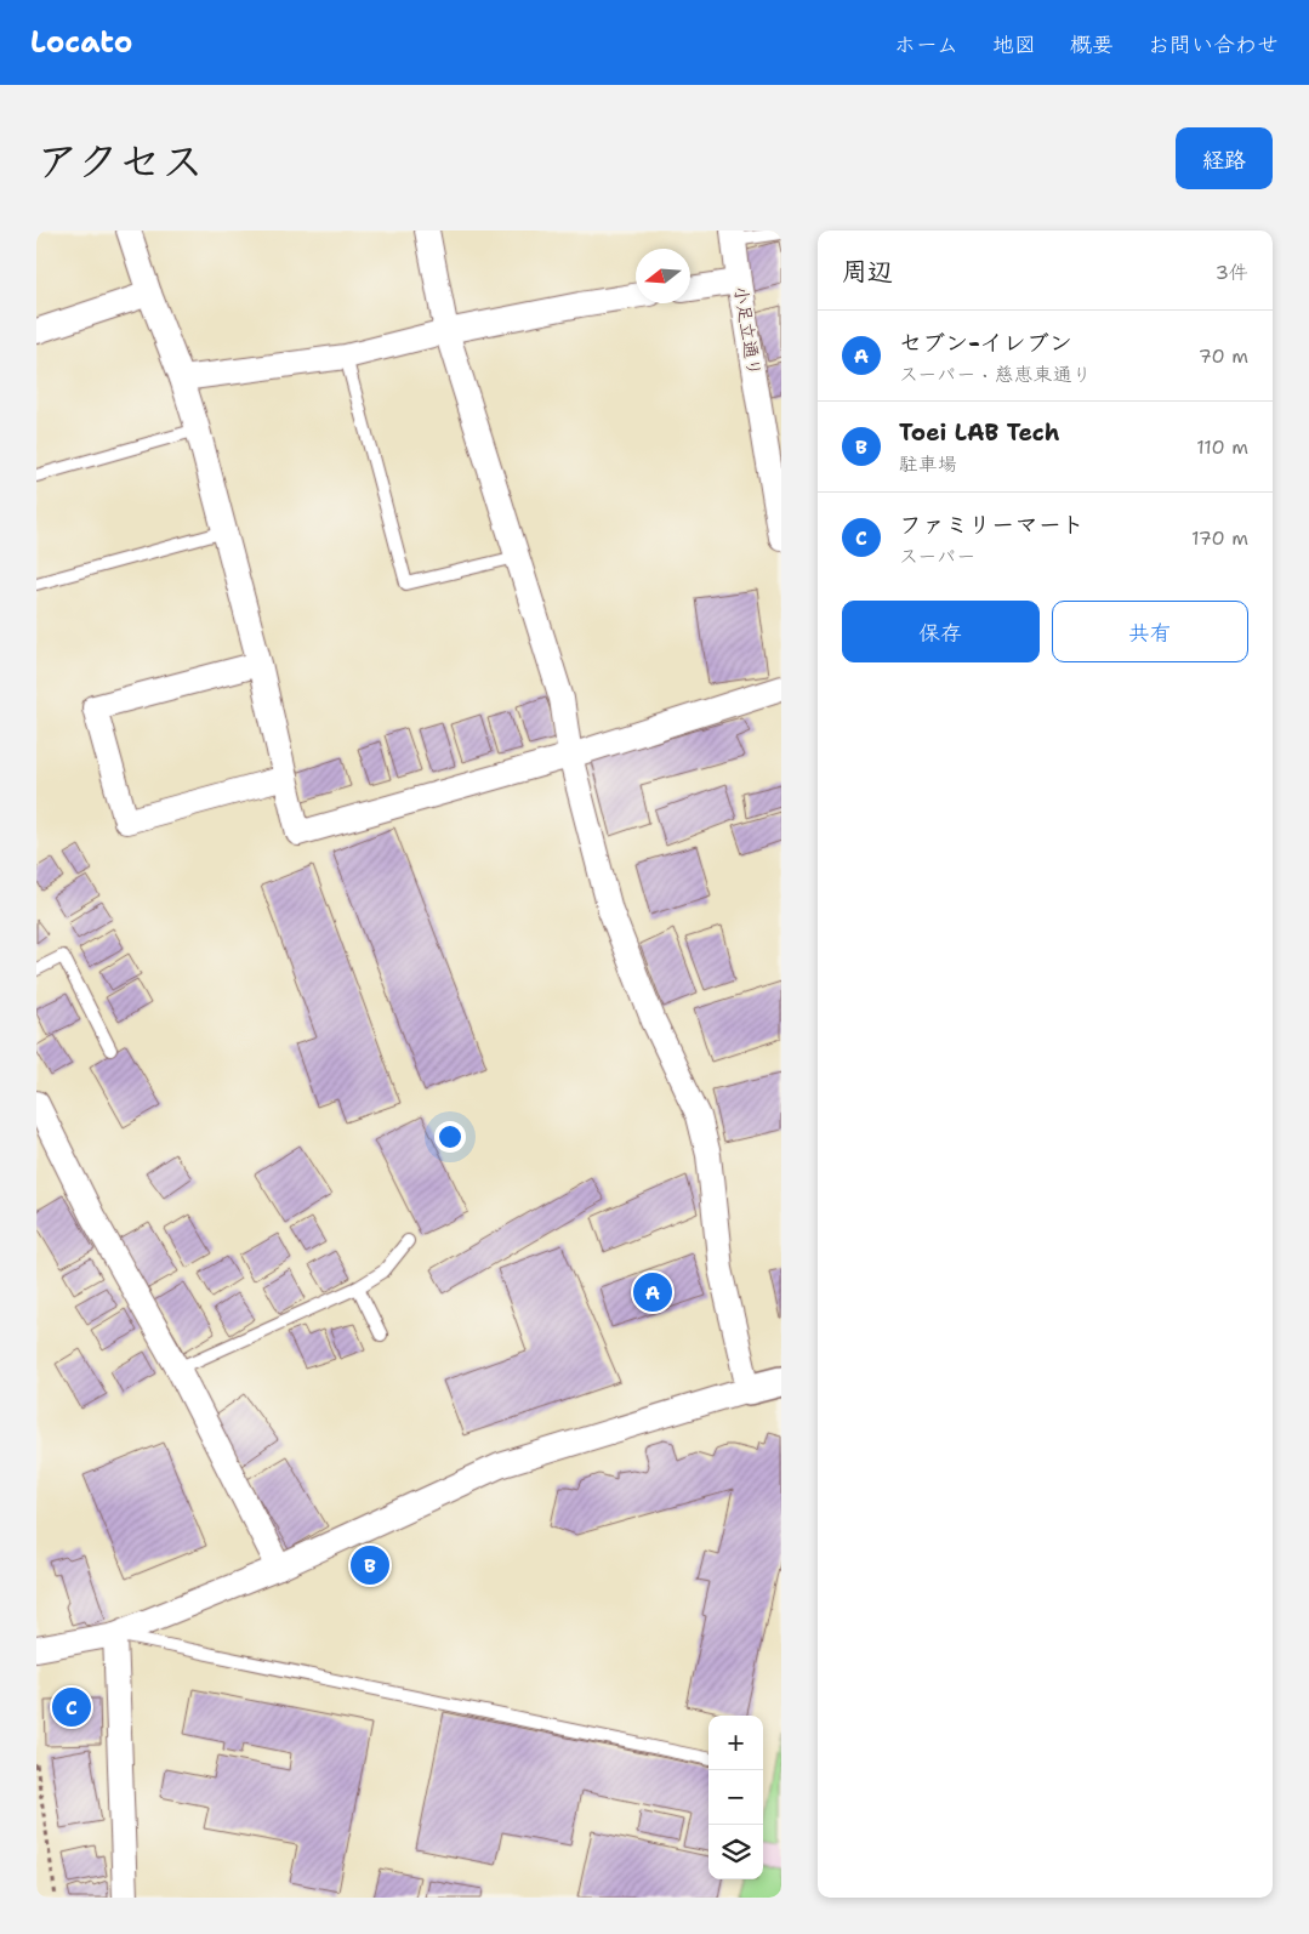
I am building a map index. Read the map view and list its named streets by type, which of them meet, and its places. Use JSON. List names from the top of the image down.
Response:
{
  "streets": {
    "street": ["小足立通り"]
  },
  "north": "left",
  "page": {
    "header": "Locato",
    "nav": [
      "ホーム",
      "地図",
      "概要",
      "お問い合わせ"
    ],
    "title": "アクセス",
    "buttons": [
      "経路",
      ["保存", "共有"]
    ],
    "heading": ["周辺", "3件"],
    "list": [
      {
        "mark": "A",
        "name": "セブン-イレブン",
        "note": "スーパー · 慈恵東通り",
        "value": "70 m"
      },
      {
        "mark": "B",
        "name": "Toei LAB Tech",
        "note": "駐車場",
        "value": "110 m"
      },
      {
        "mark": "C",
        "name": "ファミリーマート",
        "note": "スーパー",
        "value": "170 m"
      }
    ],
    "pins": ["A", "B", "C"],
    "map_buttons": ["+", "−"]
  }
}
